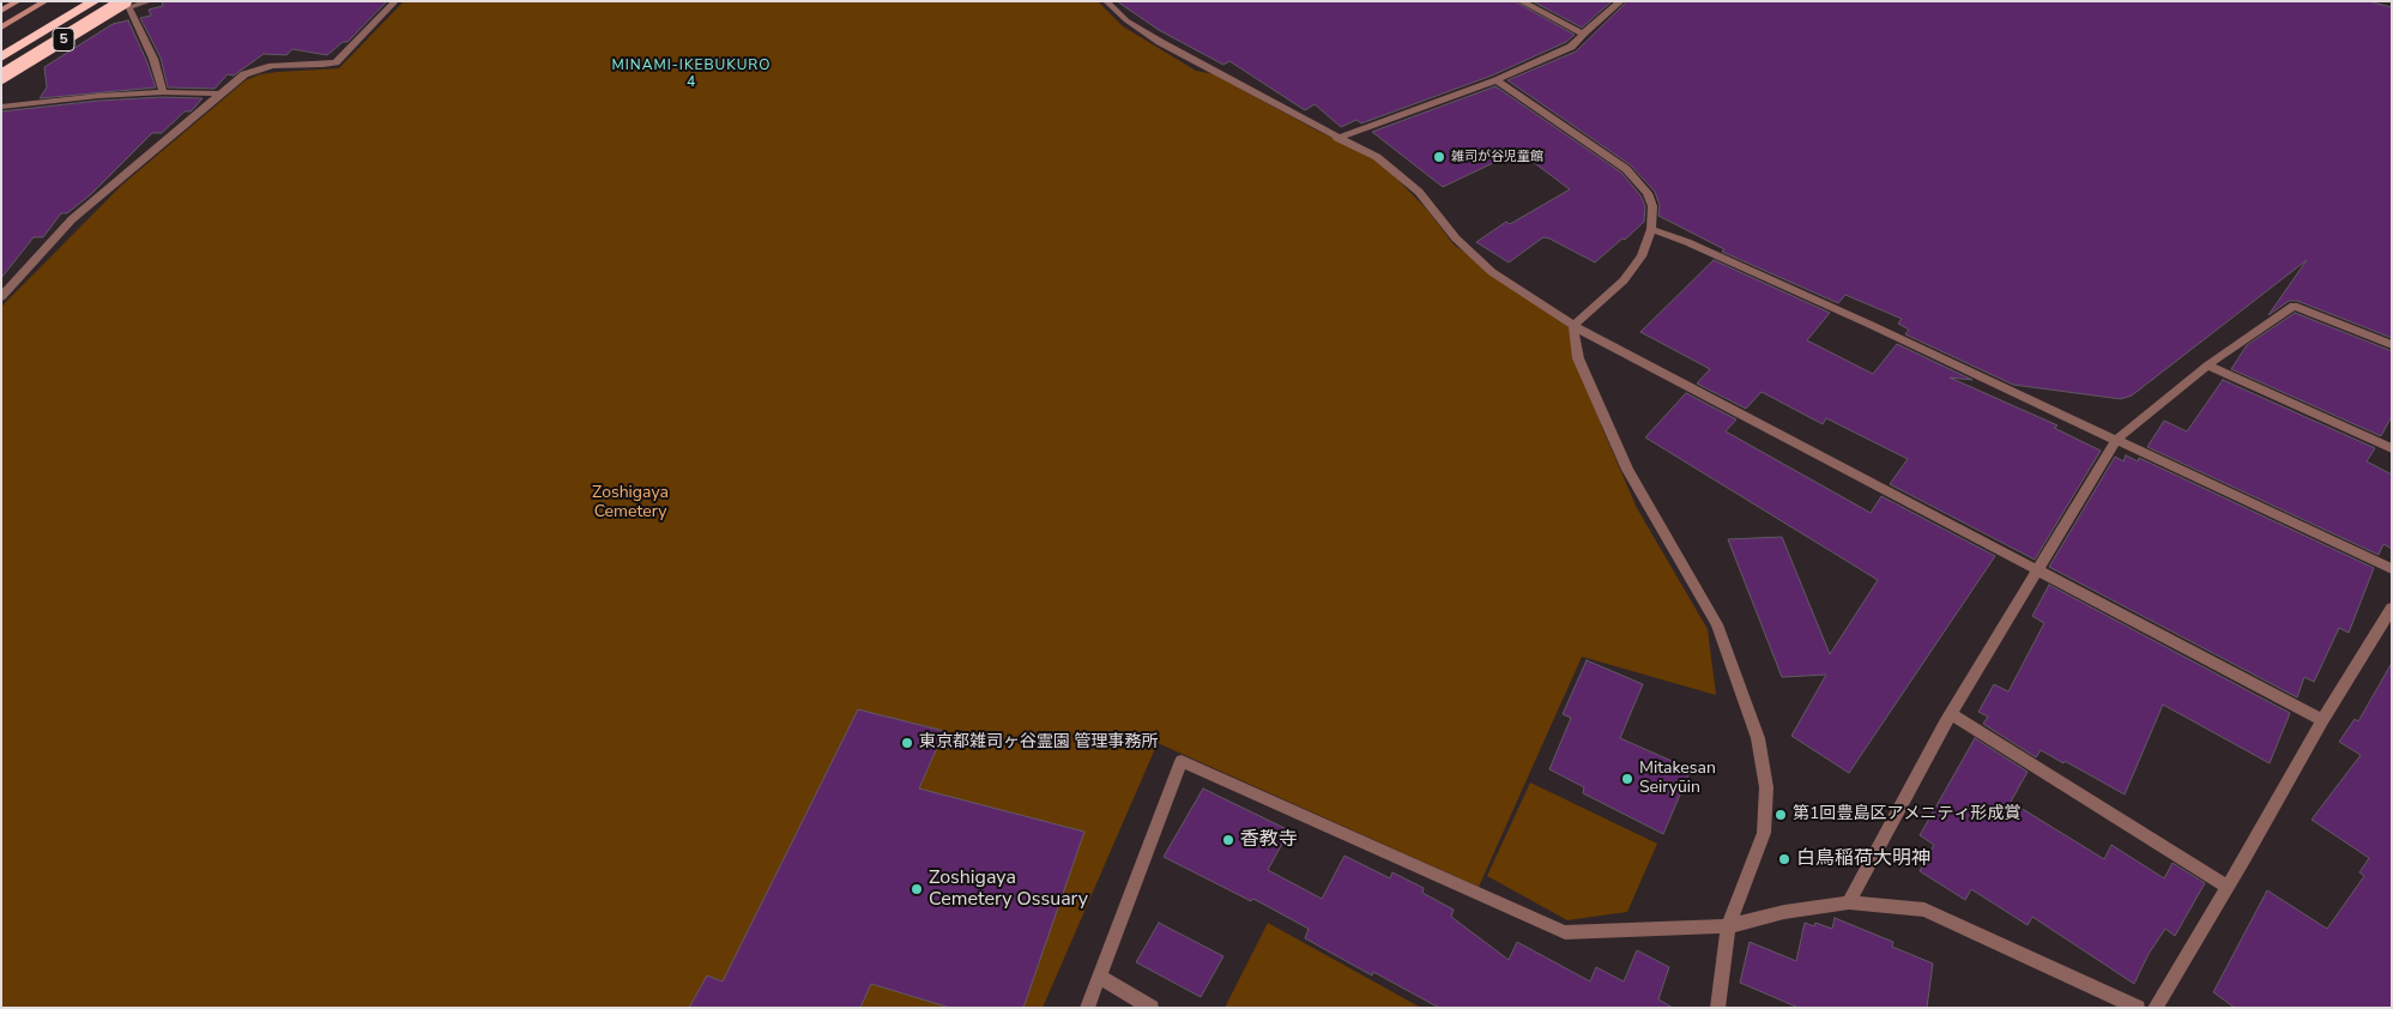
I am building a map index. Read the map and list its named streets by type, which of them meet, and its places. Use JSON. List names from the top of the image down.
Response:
{
  "streets": {
    "highway": ["5"]
  },
  "districts": ["MINAMI-IKEBUKURO 4"],
  "parks": ["Zoshigaya Cemetery"],
  "places": [
    "雑司が谷児童館",
    "東京都雑司ヶ谷霊園 管理事務所",
    "Mitakesan Seiryūin",
    "第1回豊島区アメニティ形成賞",
    "香教寺",
    "白鳥稲荷大明神",
    "Zoshigaya Cemetery Ossuary"
  ]
}
